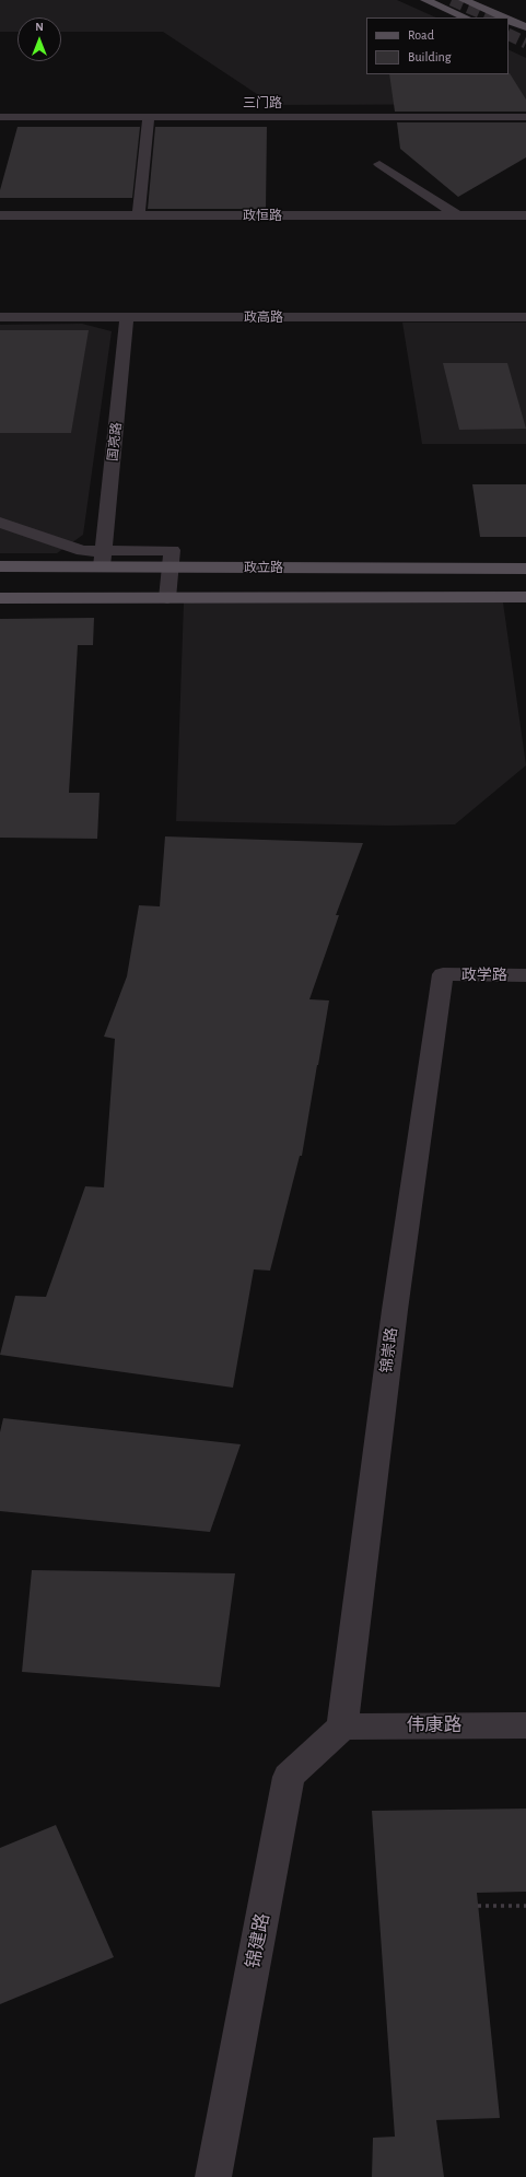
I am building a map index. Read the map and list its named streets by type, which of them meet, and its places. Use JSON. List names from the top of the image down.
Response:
{
  "streets": {
    "main road": ["政立路"],
    "street": [
      "三门路",
      "政恒路",
      "政高路",
      "国亮路",
      "政学路",
      "锦崇路",
      "伟康路",
      "锦建路"
    ]
  },
  "crossings": [
    ["政高路", "国亮路"],
    ["国亮路", "政立路"],
    ["政学路", "锦崇路"],
    ["锦崇路", "伟康路"],
    ["锦崇路", "锦建路"],
    ["伟康路", "锦建路"]
  ],
  "legend": ["Road", "Building"],
  "north": "top"
}
